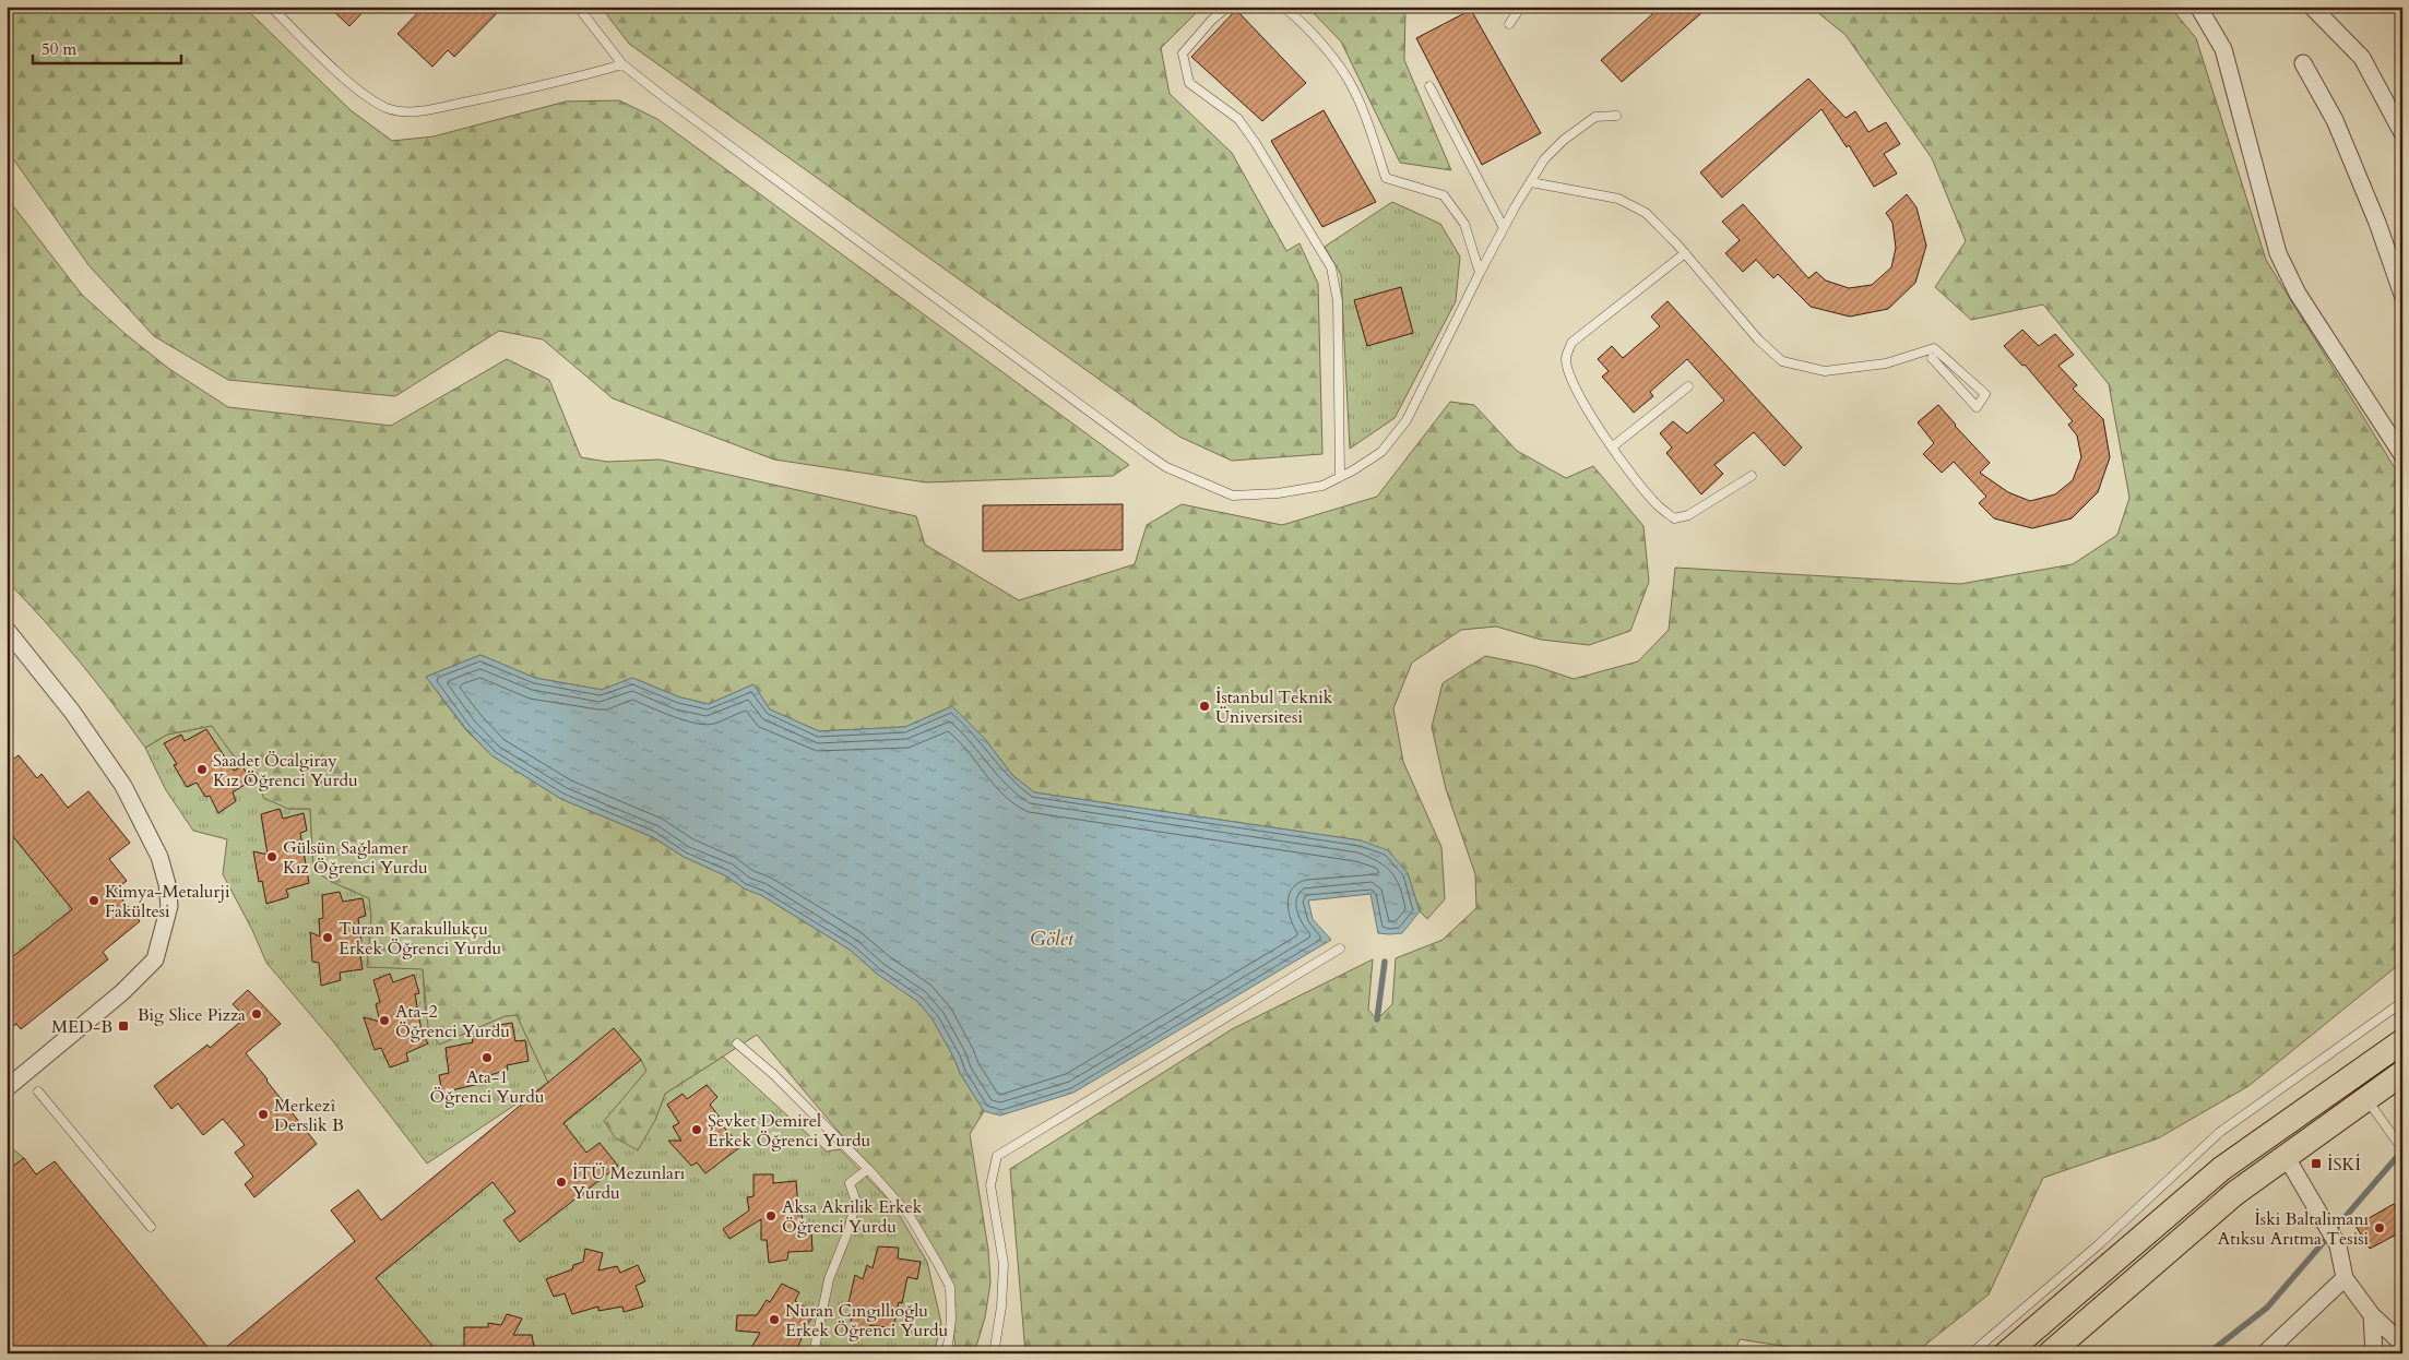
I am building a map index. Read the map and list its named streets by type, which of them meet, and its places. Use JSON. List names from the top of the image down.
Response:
{
  "water": ["Gölet"],
  "places": {
    "other": [
      "İstanbul Teknik Üniversitesi",
      "Saadet Öcalgiray Kız Öğrenci Yurdu",
      "Gülsün Sağlamer Kız Öğrenci Yurdu",
      "Kimya-Metalurji Fakültesi",
      "Turan Karakullukçu Erkek Öğrenci Yurdu",
      "Big Slice Pizza",
      "Ata-2 Öğrenci Yurdu",
      "Ata-1 Öğrenci Yurdu",
      "Merkezî Derslik B",
      "Şevket Demirel Erkek Öğrenci Yurdu",
      "İTÜ Mezunları Yurdu",
      "Aksa Akrilik Erkek Öğrenci Yurdu",
      "İski Baltalimanı Atıksu Arıtma Tesisi",
      "Nuran Cıngıllıoğlu Erkek Öğrenci Yurdu"
    ],
    "transit": ["MED-B", "İSKİ"]
  },
  "scale_bar": "50 m"
}
